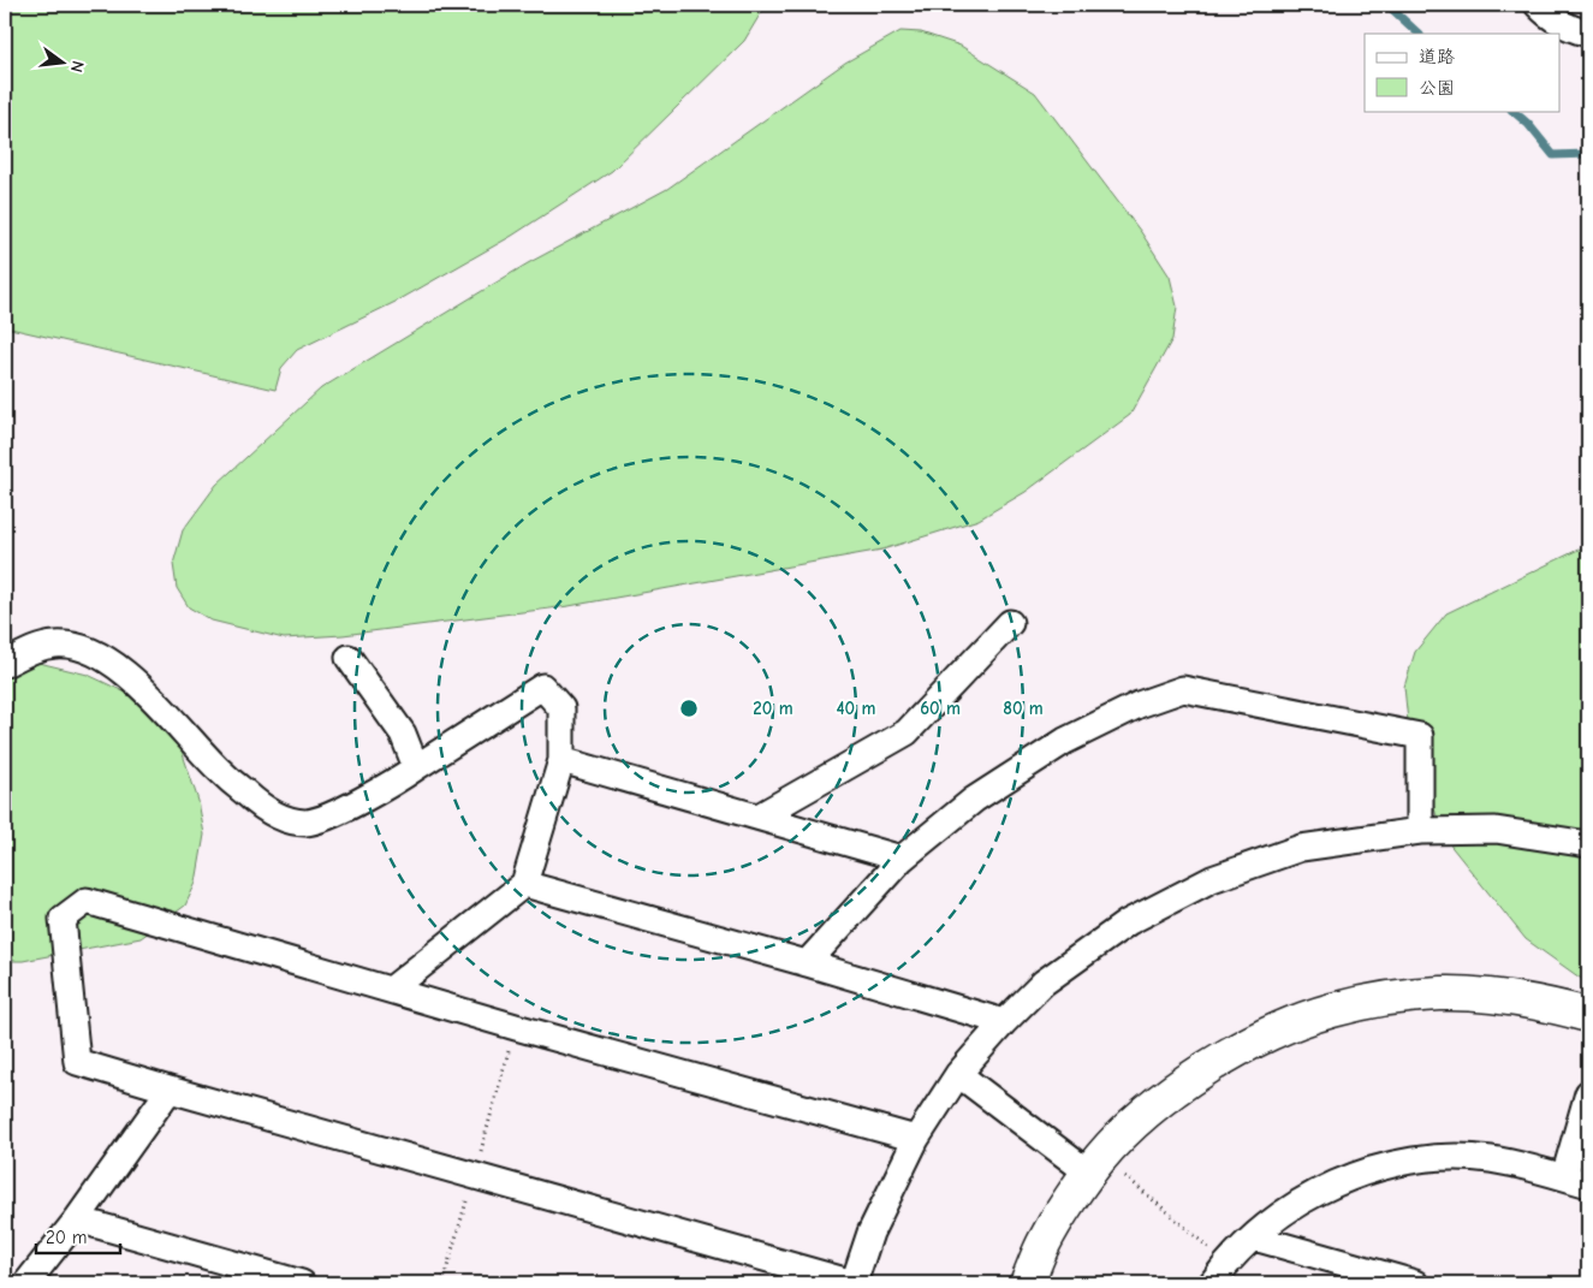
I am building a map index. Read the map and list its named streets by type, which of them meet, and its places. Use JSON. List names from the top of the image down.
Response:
{
  "legend": ["道路", "公園"],
  "scale_bar": "20 m",
  "north": "right",
  "rings": [
    "20 m",
    "40 m",
    "60 m",
    "80 m"
  ]
}
